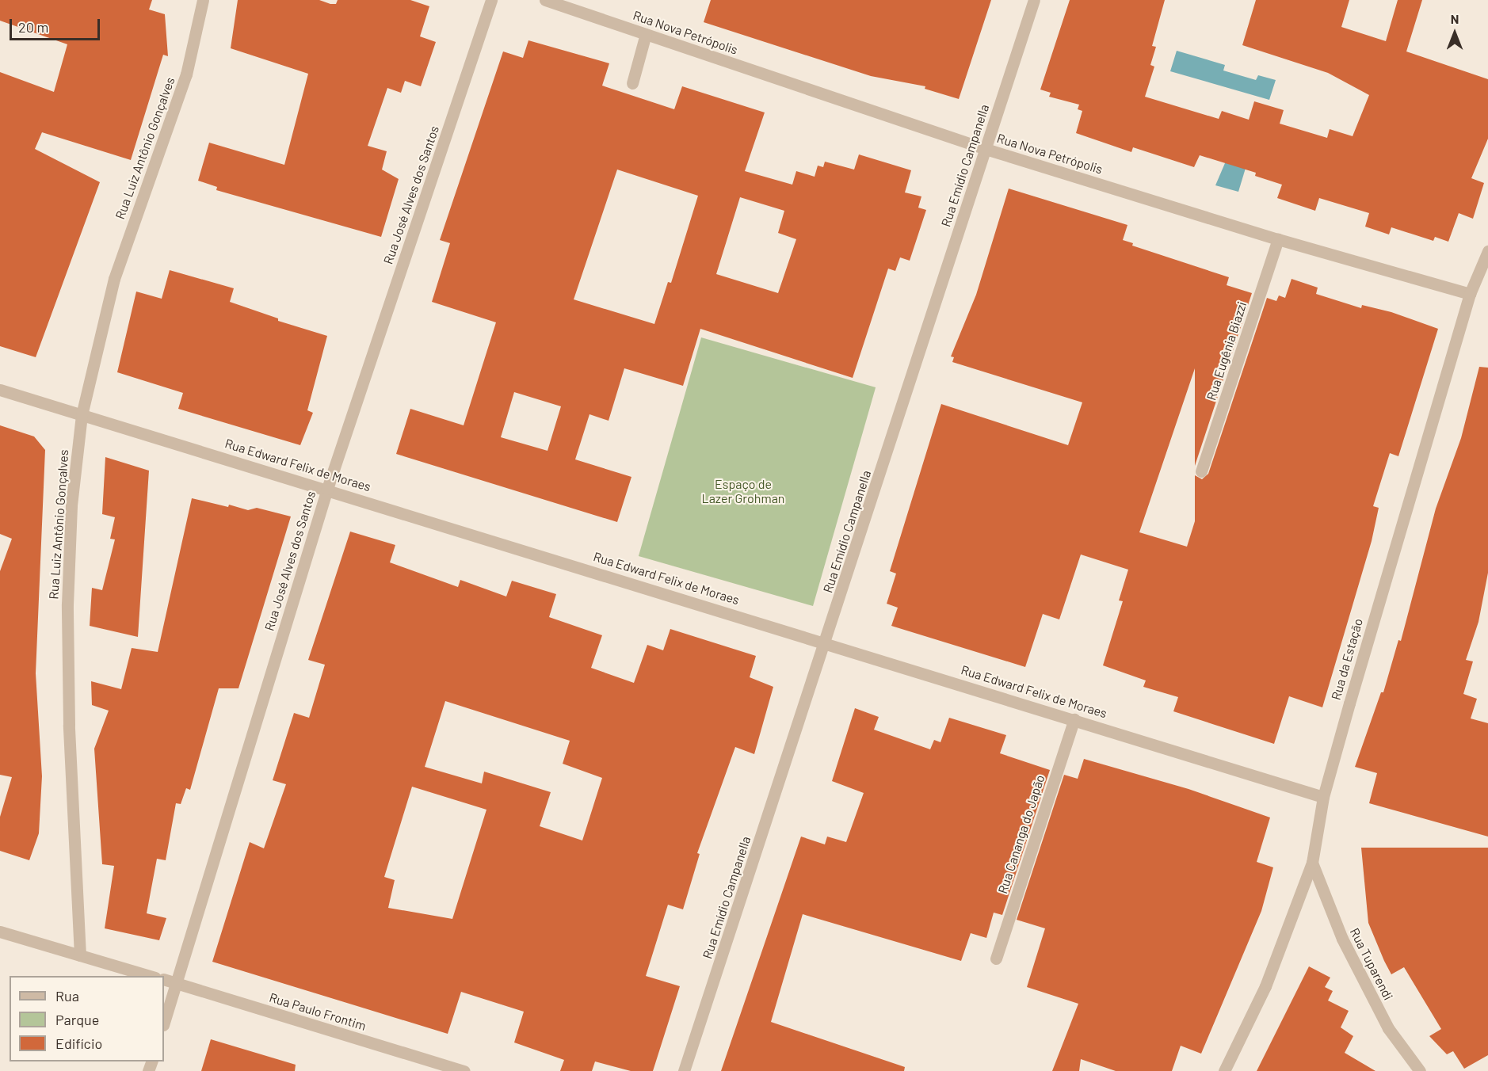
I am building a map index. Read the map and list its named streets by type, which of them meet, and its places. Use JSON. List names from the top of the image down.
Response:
{
  "streets": {
    "street": [
      "Rua Nova Petrópolis",
      "Rua Luiz Antônio Gonçalves",
      "Rua Emídio Campanella",
      "Rua José Alves dos Santos",
      "Rua Eugênia Biazzi",
      "Rua Edward Felix de Moraes",
      "Rua da Estação",
      "Rua Cananga do Japão",
      "Rua Tuparendi",
      "Rua Paulo Frontim"
    ]
  },
  "crossings": [
    ["Rua Nova Petrópolis", "Rua Emídio Campanella"],
    ["Rua Nova Petrópolis", "Rua Eugênia Biazzi"],
    ["Rua Nova Petrópolis", "Rua da Estação"],
    ["Rua Luiz Antônio Gonçalves", "Rua Edward Felix de Moraes"],
    ["Rua Emídio Campanella", "Rua Edward Felix de Moraes"],
    ["Rua José Alves dos Santos", "Rua Edward Felix de Moraes"],
    ["Rua José Alves dos Santos", "Rua Paulo Frontim"],
    ["Rua Edward Felix de Moraes", "Rua da Estação"],
    ["Rua Edward Felix de Moraes", "Rua Cananga do Japão"],
    ["Rua da Estação", "Rua Tuparendi"]
  ],
  "parks": ["Espaço de Lazer Grohman"],
  "legend": ["Rua", "Parque", "Edifício"],
  "scale_bar": "20 m",
  "north": "top"
}
